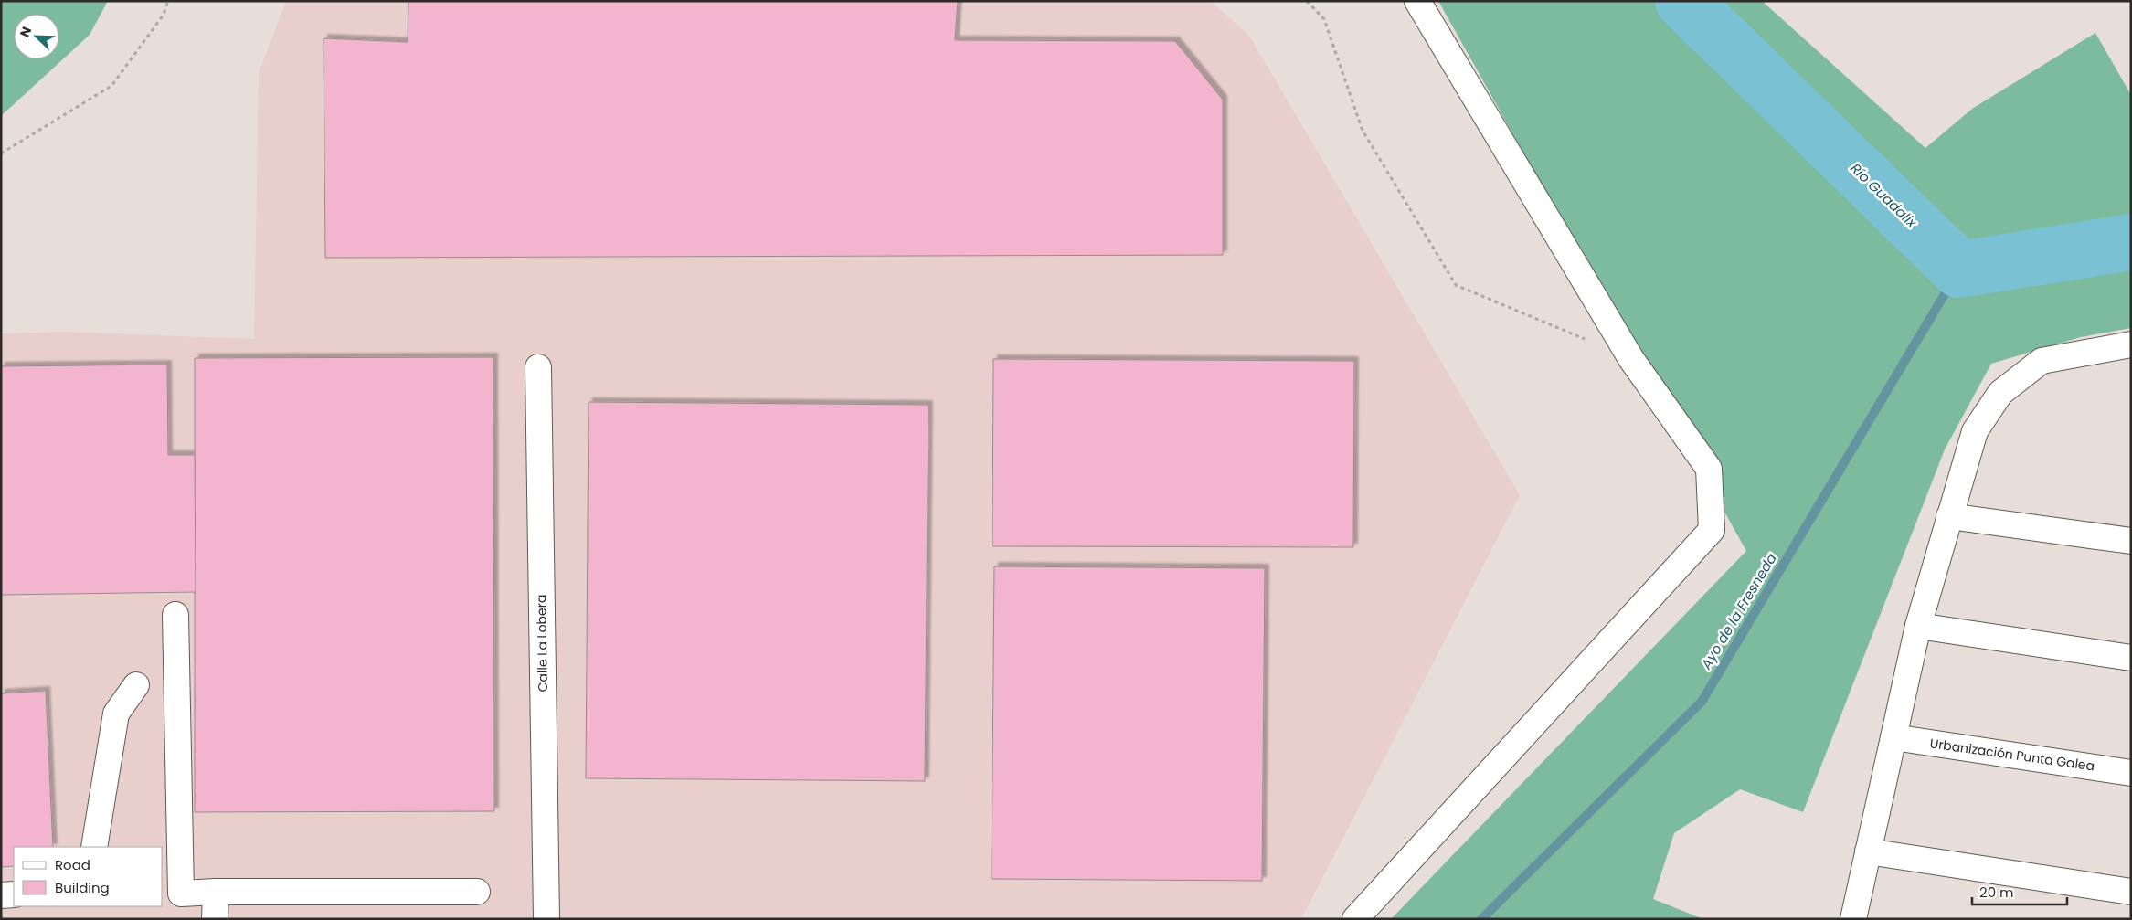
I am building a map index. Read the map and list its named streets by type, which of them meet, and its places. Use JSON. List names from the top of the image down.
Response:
{
  "streets": {
    "street": ["Calle La Lobera", "Urbanización Punta Galea"]
  },
  "water": ["Río Guadalix", "Ayo de la Fresneda"],
  "legend": ["Road", "Building"],
  "scale_bar": "20 m",
  "north": "top left"
}
